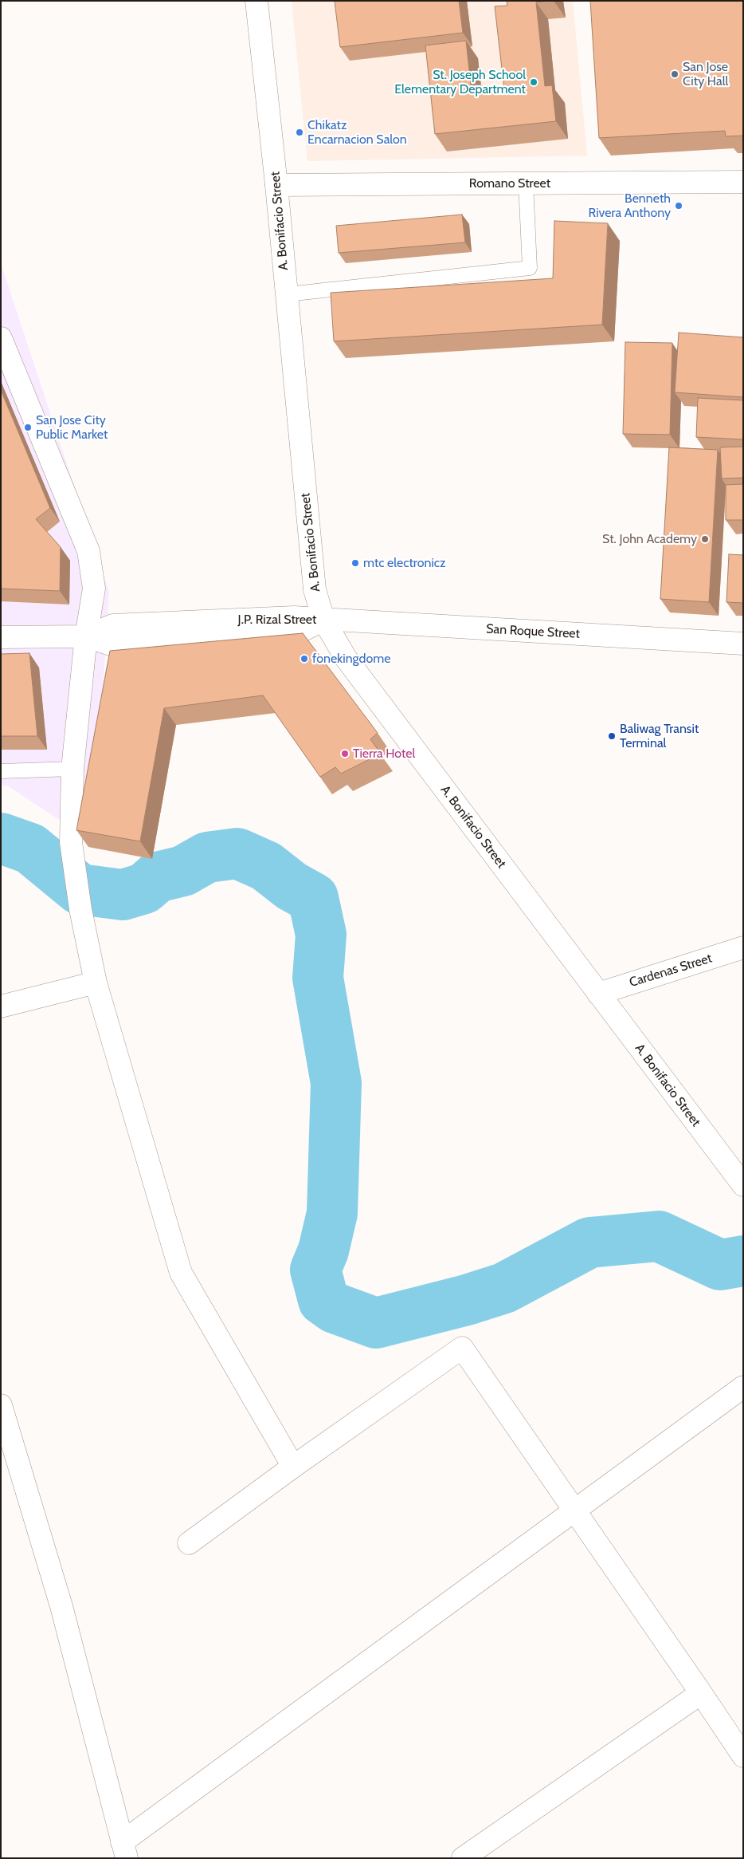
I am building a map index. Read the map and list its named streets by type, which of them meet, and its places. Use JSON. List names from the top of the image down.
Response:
{
  "streets": {
    "main road": [
      "Romano Street",
      "A. Bonifacio Street",
      "J.P. Rizal Street",
      "San Roque Street",
      "Cardenas Street"
    ]
  },
  "crossings": [
    ["Romano Street", "A. Bonifacio Street"],
    ["A. Bonifacio Street", "J.P. Rizal Street"],
    ["A. Bonifacio Street", "San Roque Street"],
    ["A. Bonifacio Street", "Cardenas Street"],
    ["J.P. Rizal Street", "San Roque Street"]
  ],
  "places": [
    "San Jose City Hall",
    "St. Joseph School Elementary Department",
    "Chikatz Encarnacion Salon",
    "Benneth Rivera Anthony",
    "San Jose City Public Market",
    "St. John Academy",
    "mtc electronicz",
    "fonekingdome",
    "Baliwag Transit Terminal",
    "Tierra Hotel"
  ]
}
